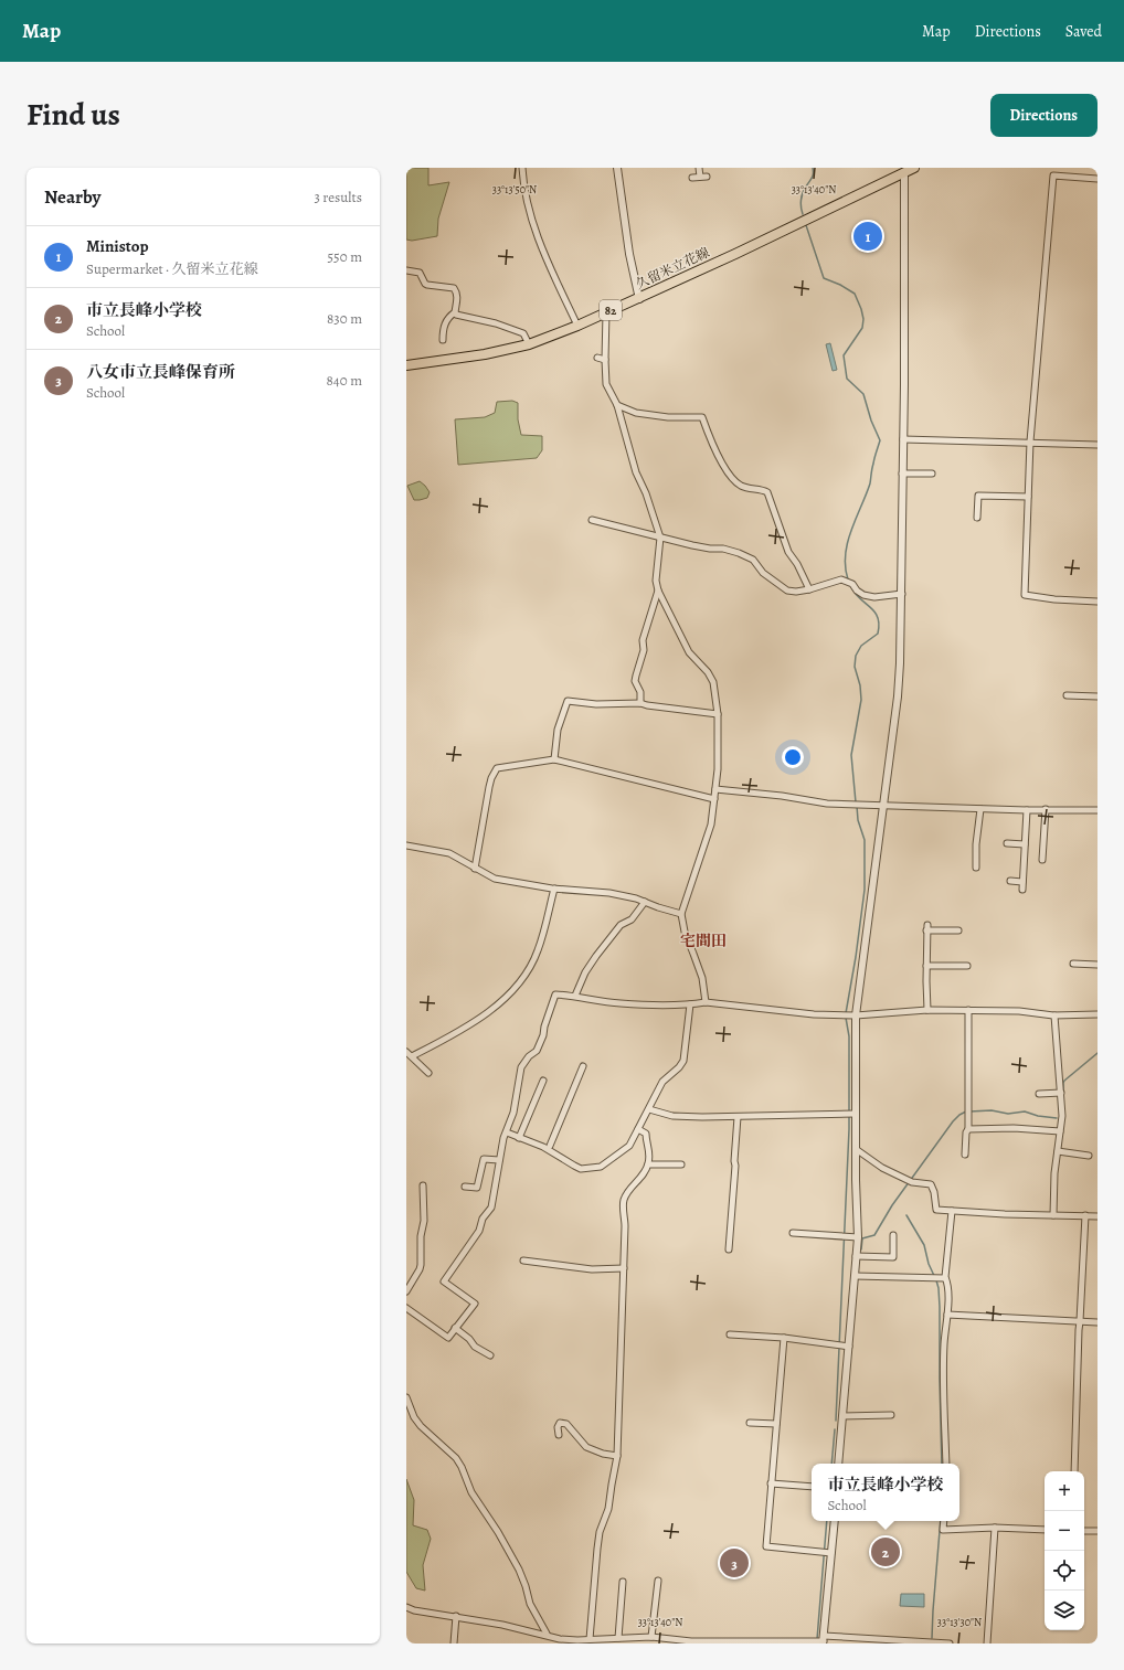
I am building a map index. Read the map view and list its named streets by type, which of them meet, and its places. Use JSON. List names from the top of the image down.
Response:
{
  "streets": {
    "main road": ["久留米立花線", "82"]
  },
  "districts": ["宅間田"],
  "page": {
    "header": "Map",
    "nav": ["Map", "Directions", "Saved"],
    "title": "Find us",
    "buttons": "Directions",
    "heading": ["Nearby", "3 results"],
    "pins": ["1", "2", "3"],
    "list": [
      {
        "mark": "1",
        "name": "Ministop",
        "note": "Supermarket · 久留米立花線",
        "value": "550 m"
      },
      {
        "mark": "2",
        "name": "市立長峰小学校",
        "note": "School",
        "value": "830 m"
      },
      {
        "mark": "3",
        "name": "八女市立長峰保育所",
        "note": "School",
        "value": "840 m"
      }
    ],
    "popup": ["市立長峰小学校", "School"],
    "map_buttons": ["+", "−"]
  },
  "coordinates": ["33°13'50\"N", "33°13'40\"N", "33°13'30\"N"]
}
